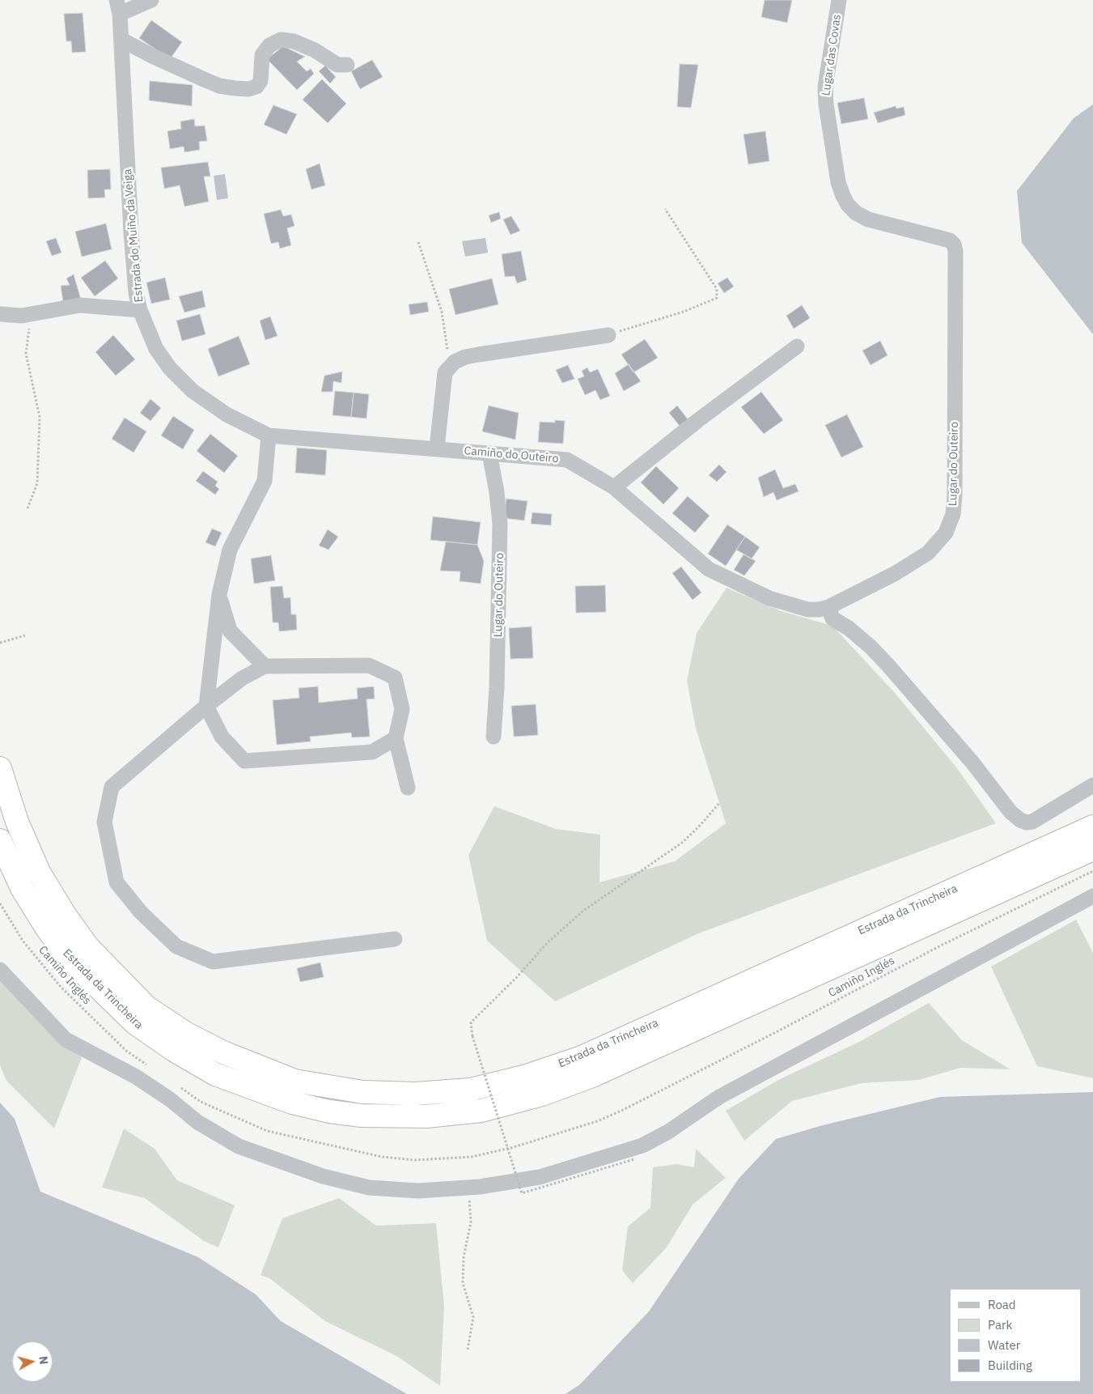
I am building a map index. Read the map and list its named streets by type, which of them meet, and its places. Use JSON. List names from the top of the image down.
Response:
{
  "streets": {
    "highway": ["Estrada da Trincheira"],
    "street": [
      "Lugar das Covas",
      "Estrada do Muíño da Veiga",
      "Camiño do Outeiro",
      "Lugar do Outeiro"
    ],
    "path": ["Camiño Inglés"]
  },
  "crossings": [
    ["Lugar das Covas", "Lugar do Outeiro"],
    ["Estrada do Muíño da Veiga", "Camiño do Outeiro"],
    ["Camiño do Outeiro", "Lugar do Outeiro"]
  ],
  "legend": [
    "Road",
    "Park",
    "Water",
    "Building"
  ],
  "north": "right"
}
